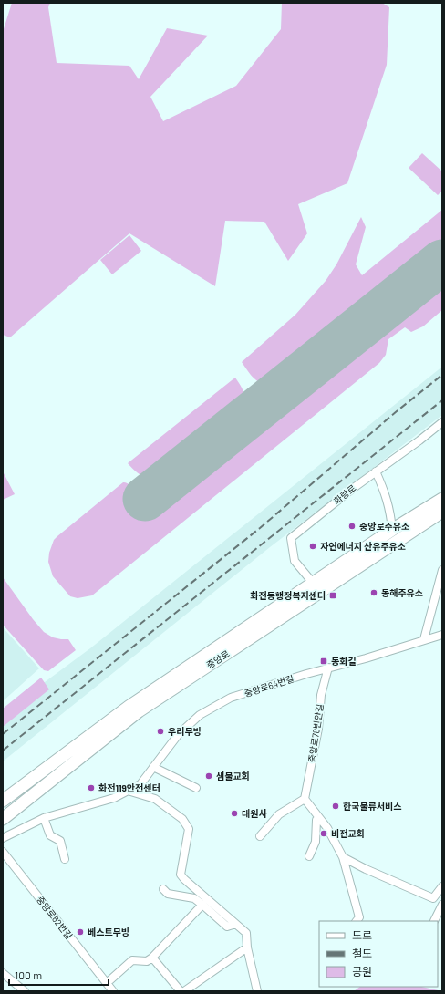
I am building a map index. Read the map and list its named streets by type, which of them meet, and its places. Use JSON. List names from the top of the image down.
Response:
{
  "streets": {
    "main road": ["중앙로"],
    "street": [
      "화랑로",
      "중앙로64번길",
      "중앙로78번안길",
      "중앙로62번길"
    ]
  },
  "crossings": [
    ["화랑로", "중앙로"],
    ["중앙로64번길", "중앙로78번안길"]
  ],
  "places": {
    "other": [
      "중앙로주유소",
      "자연에너지 산유주유소",
      "동해주유소",
      "우리무빙",
      "샘물교회",
      "화전119안전센터",
      "한국물류서비스",
      "대원사",
      "비전교회",
      "베스트무빙"
    ],
    "transit": ["화전동행정복지센터", "동화길"]
  },
  "legend": ["도로", "철도", "공원"],
  "scale_bar": "100 m"
}
